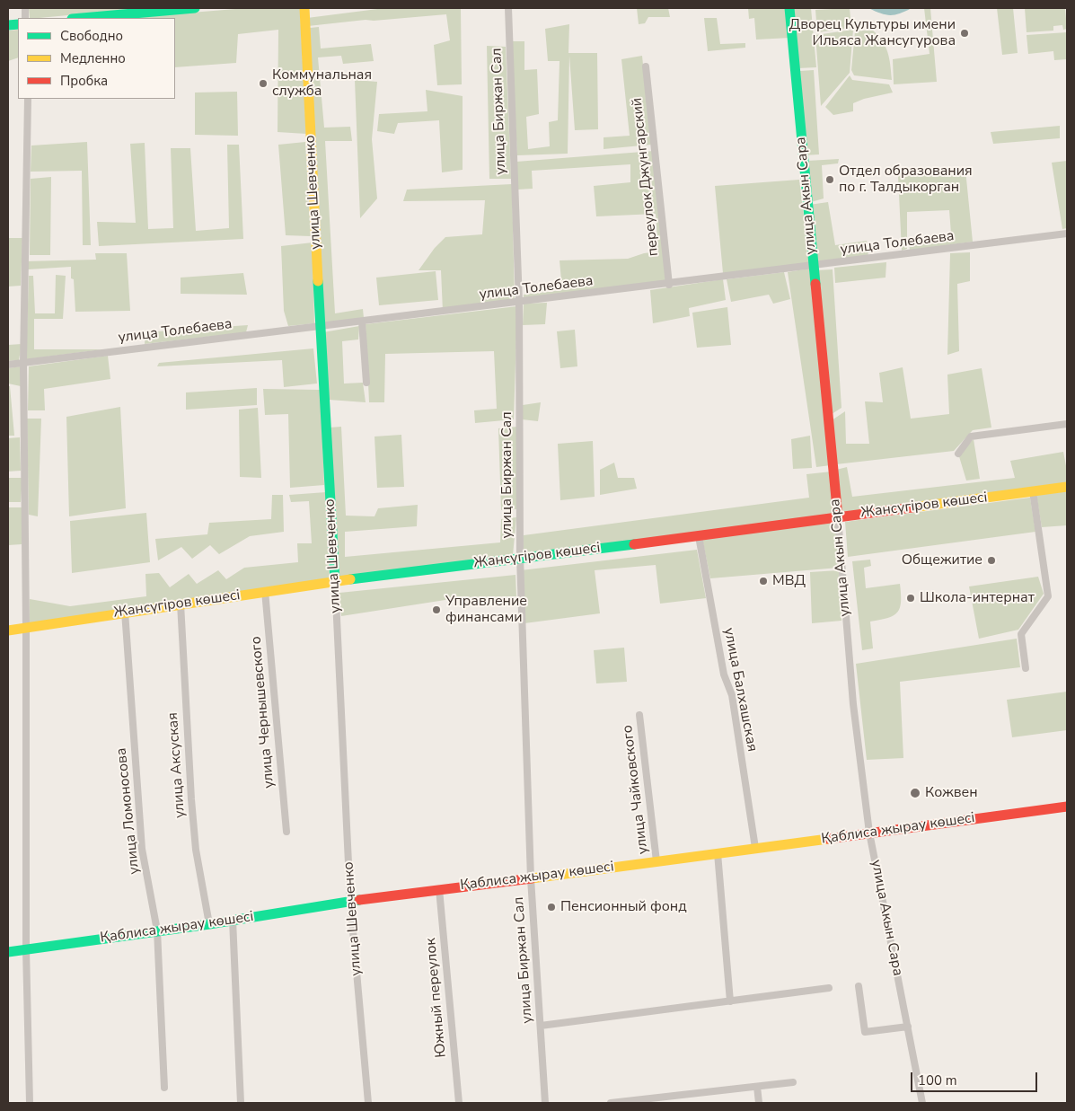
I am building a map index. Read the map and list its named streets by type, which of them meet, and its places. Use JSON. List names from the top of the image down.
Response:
{
  "streets": {
    "main road": [
      "улица Шевченко",
      "улица Акын Сара",
      "Жансүгіров көшесі",
      "Қаблиса жырау көшесі"
    ],
    "street": [
      "улица Биржан Сал",
      "переулок Джунгарский",
      "улица Толебаева",
      "улица Балхашская",
      "улица Чернышевского",
      "улица Аксуская",
      "улица Чайковского",
      "улица Ломоносова",
      "Южный переулок"
    ]
  },
  "crossings": [
    ["улица Биржан Сал", "улица Толебаева"],
    ["улица Биржан Сал", "Жансүгіров көшесі"],
    ["улица Биржан Сал", "Қаблиса жырау көшесі"],
    ["переулок Джунгарский", "улица Толебаева"],
    ["улица Шевченко", "улица Толебаева"],
    ["улица Шевченко", "Жансүгіров көшесі"],
    ["улица Шевченко", "Қаблиса жырау көшесі"],
    ["улица Акын Сара", "улица Толебаева"],
    ["улица Акын Сара", "Жансүгіров көшесі"],
    ["улица Акын Сара", "Қаблиса жырау көшесі"],
    ["Жансүгіров көшесі", "улица Балхашская"],
    ["Жансүгіров көшесі", "улица Чернышевского"],
    ["Жансүгіров көшесі", "улица Аксуская"],
    ["Жансүгіров көшесі", "улица Ломоносова"],
    ["улица Балхашская", "Қаблиса жырау көшесі"],
    ["улица Аксуская", "Қаблиса жырау көшесі"],
    ["улица Чайковского", "Қаблиса жырау көшесі"],
    ["улица Ломоносова", "Қаблиса жырау көшесі"],
    ["Қаблиса жырау көшесі", "Южный переулок"]
  ],
  "places": [
    "Дворец Культуры имени Ильяса Жансугурова",
    "Коммунальная служба",
    "Отдел образования по г. Талдыкорган",
    "Общежитие",
    "МВД",
    "Школа-интернат",
    "Управление финансами",
    "Кожвен",
    "Пенсионный фонд"
  ],
  "legend": ["Свободно", "Медленно", "Пробка"],
  "scale_bar": "100 m"
}
